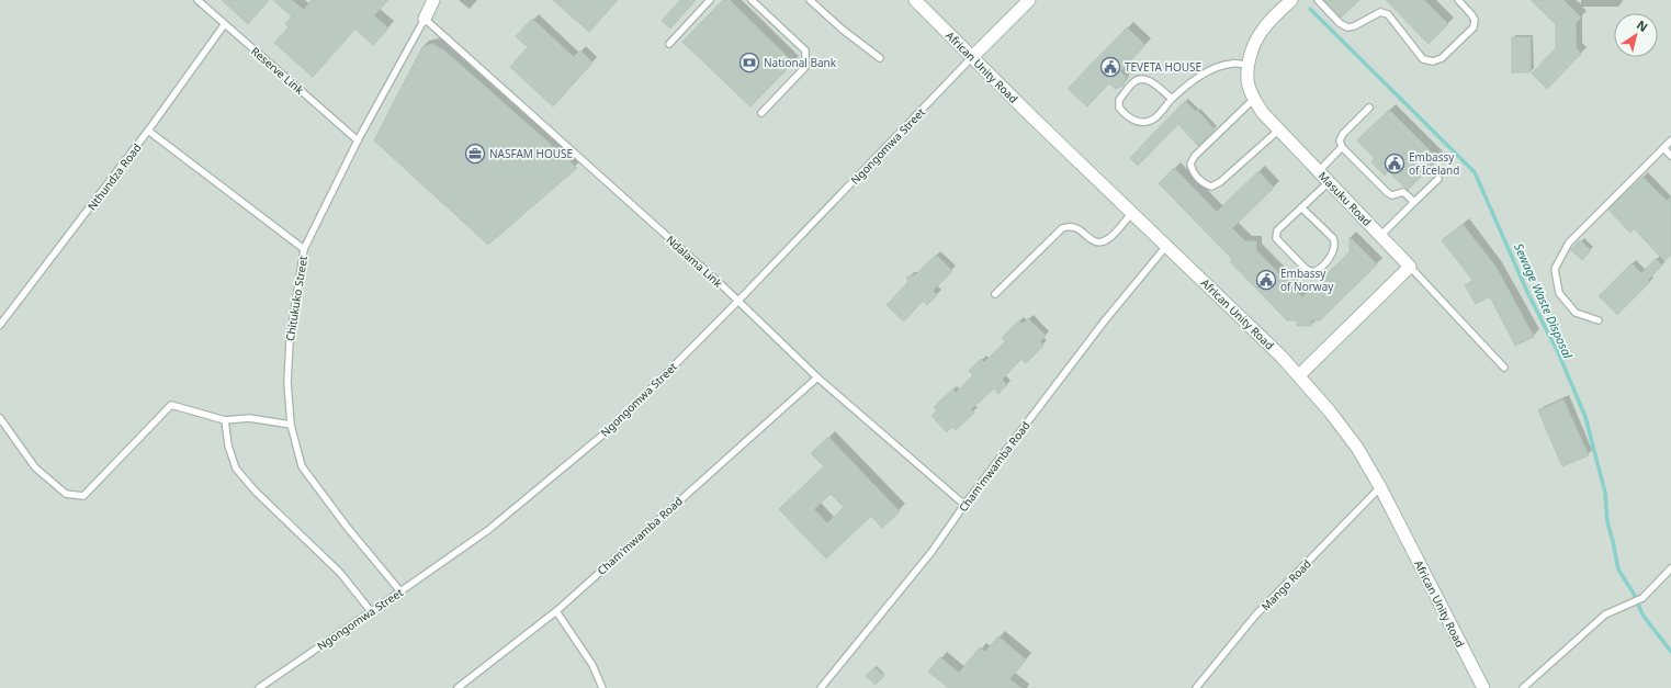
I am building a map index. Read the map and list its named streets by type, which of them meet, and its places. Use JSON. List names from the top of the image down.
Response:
{
  "streets": {
    "street": ["African Unity Road", "Masuku Road", "Chitukuko Street"],
    "lane": [
      "Reserve Link",
      "Ngongomwa Street",
      "Nthundza Road",
      "Ndalama Link",
      "Cham'mwamba Road",
      "Mango Road"
    ]
  },
  "crossings": [
    ["African Unity Road", "Ngongomwa Street"],
    ["African Unity Road", "Cham'mwamba Road"],
    ["African Unity Road", "Mango Road"],
    ["Reserve Link", "Nthundza Road"],
    ["Reserve Link", "Chitukuko Street"],
    ["Ngongomwa Street", "Ndalama Link"],
    ["Ngongomwa Street", "Chitukuko Street"],
    ["Ndalama Link", "Chitukuko Street"],
    ["Ndalama Link", "Cham'mwamba Road"]
  ],
  "water": ["Sewage Waste Disposal"],
  "places": {
    "bank": ["National Bank"],
    "public building": ["TEVETA HOUSE", "Embassy of Iceland", "Embassy of Norway"],
    "office": ["NASFAM HOUSE"]
  },
  "north": "top right"
}
